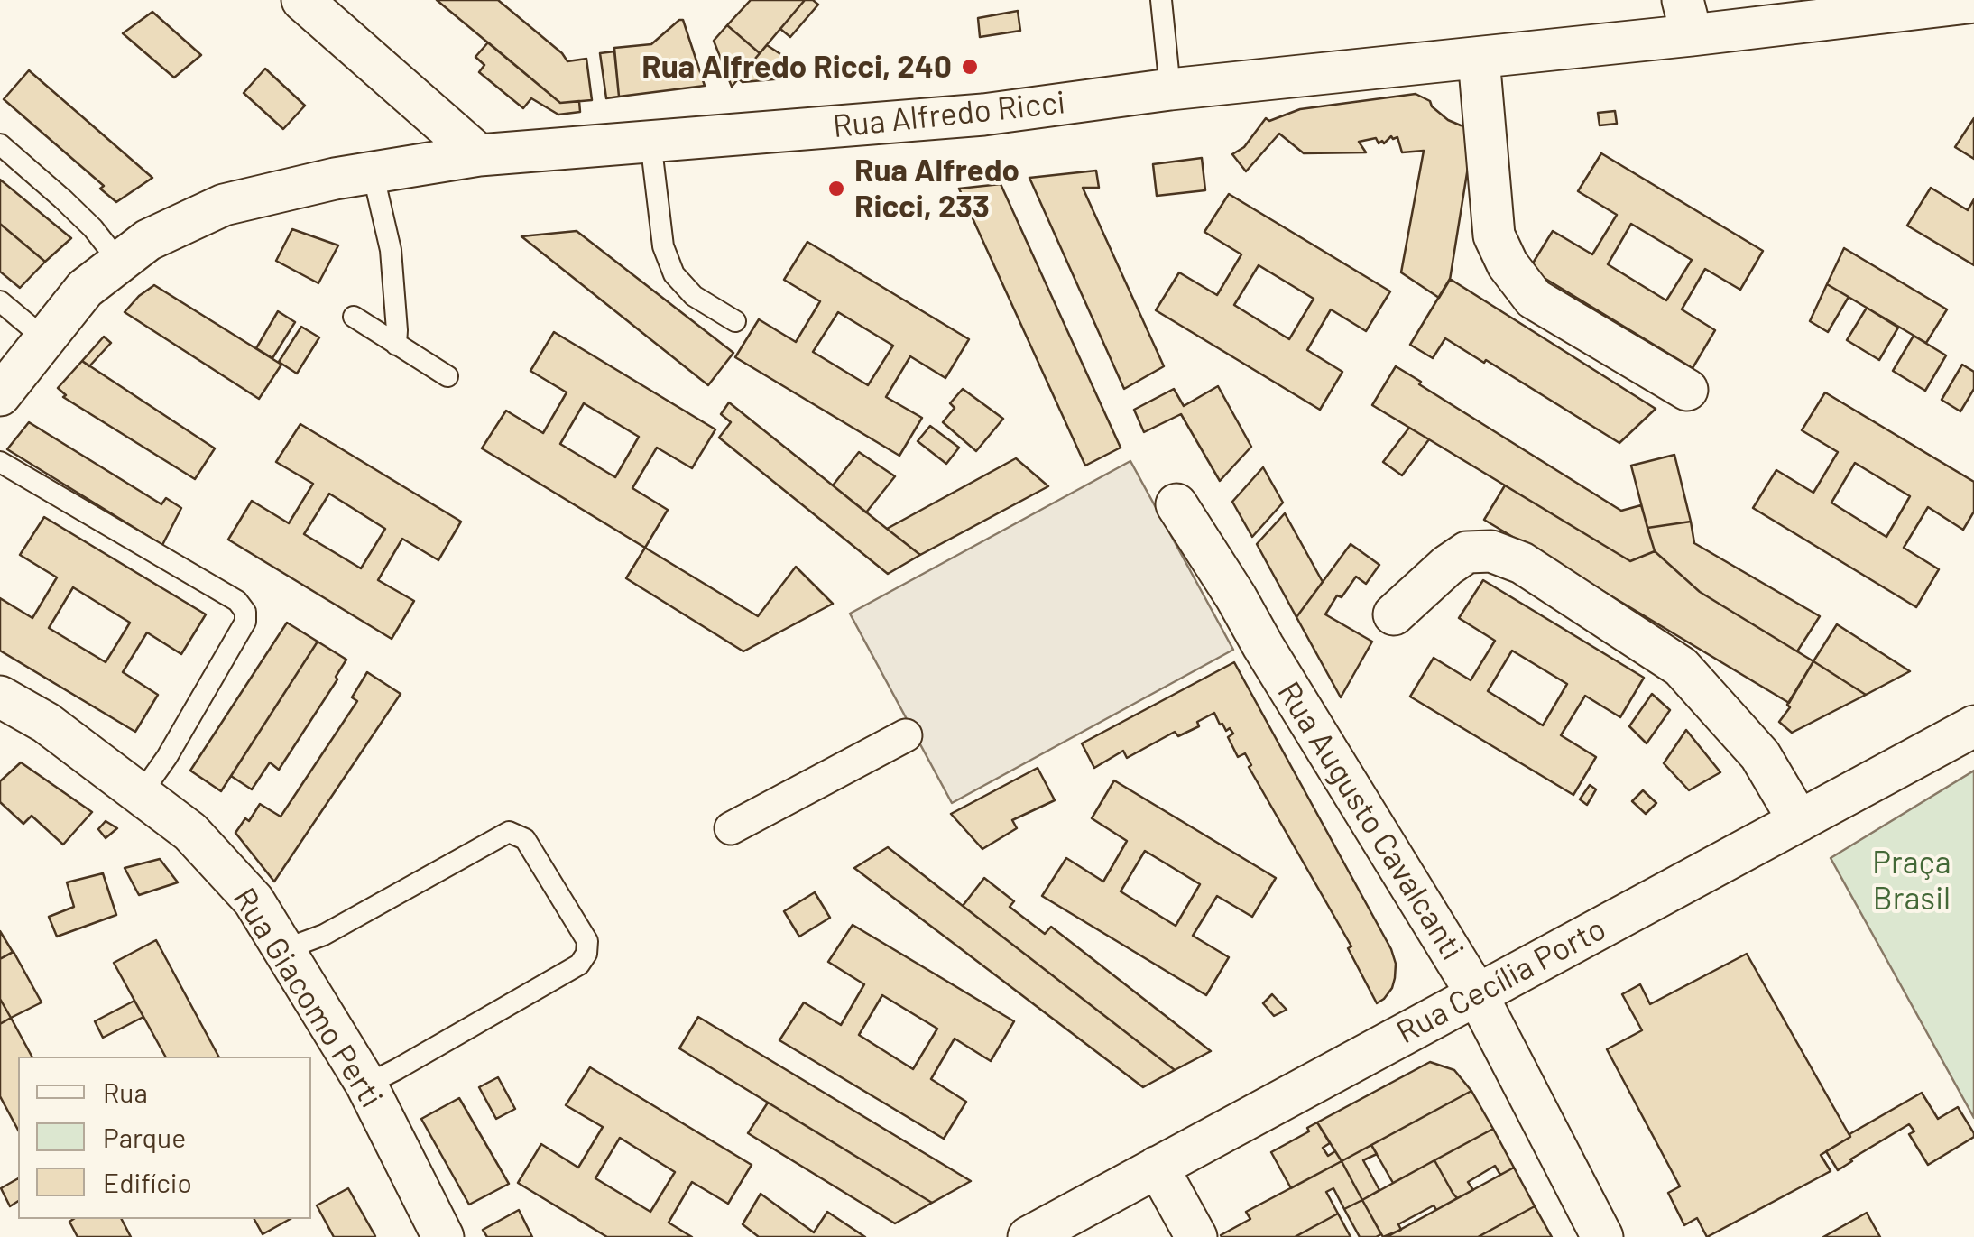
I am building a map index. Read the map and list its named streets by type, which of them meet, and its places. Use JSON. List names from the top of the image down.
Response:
{
  "streets": {
    "street": [
      "Rua Alfredo Ricci",
      "Rua Augusto Cavalcanti",
      "Rua Cecília Porto",
      "Rua Giacomo Perti"
    ]
  },
  "crossings": [
    ["Rua Augusto Cavalcanti", "Rua Cecília Porto"]
  ],
  "parks": ["Praça Brasil"],
  "places": ["Rua Alfredo Ricci, 240", "Rua Alfredo Ricci, 233"],
  "legend": ["Rua", "Parque", "Edifício"]
}
